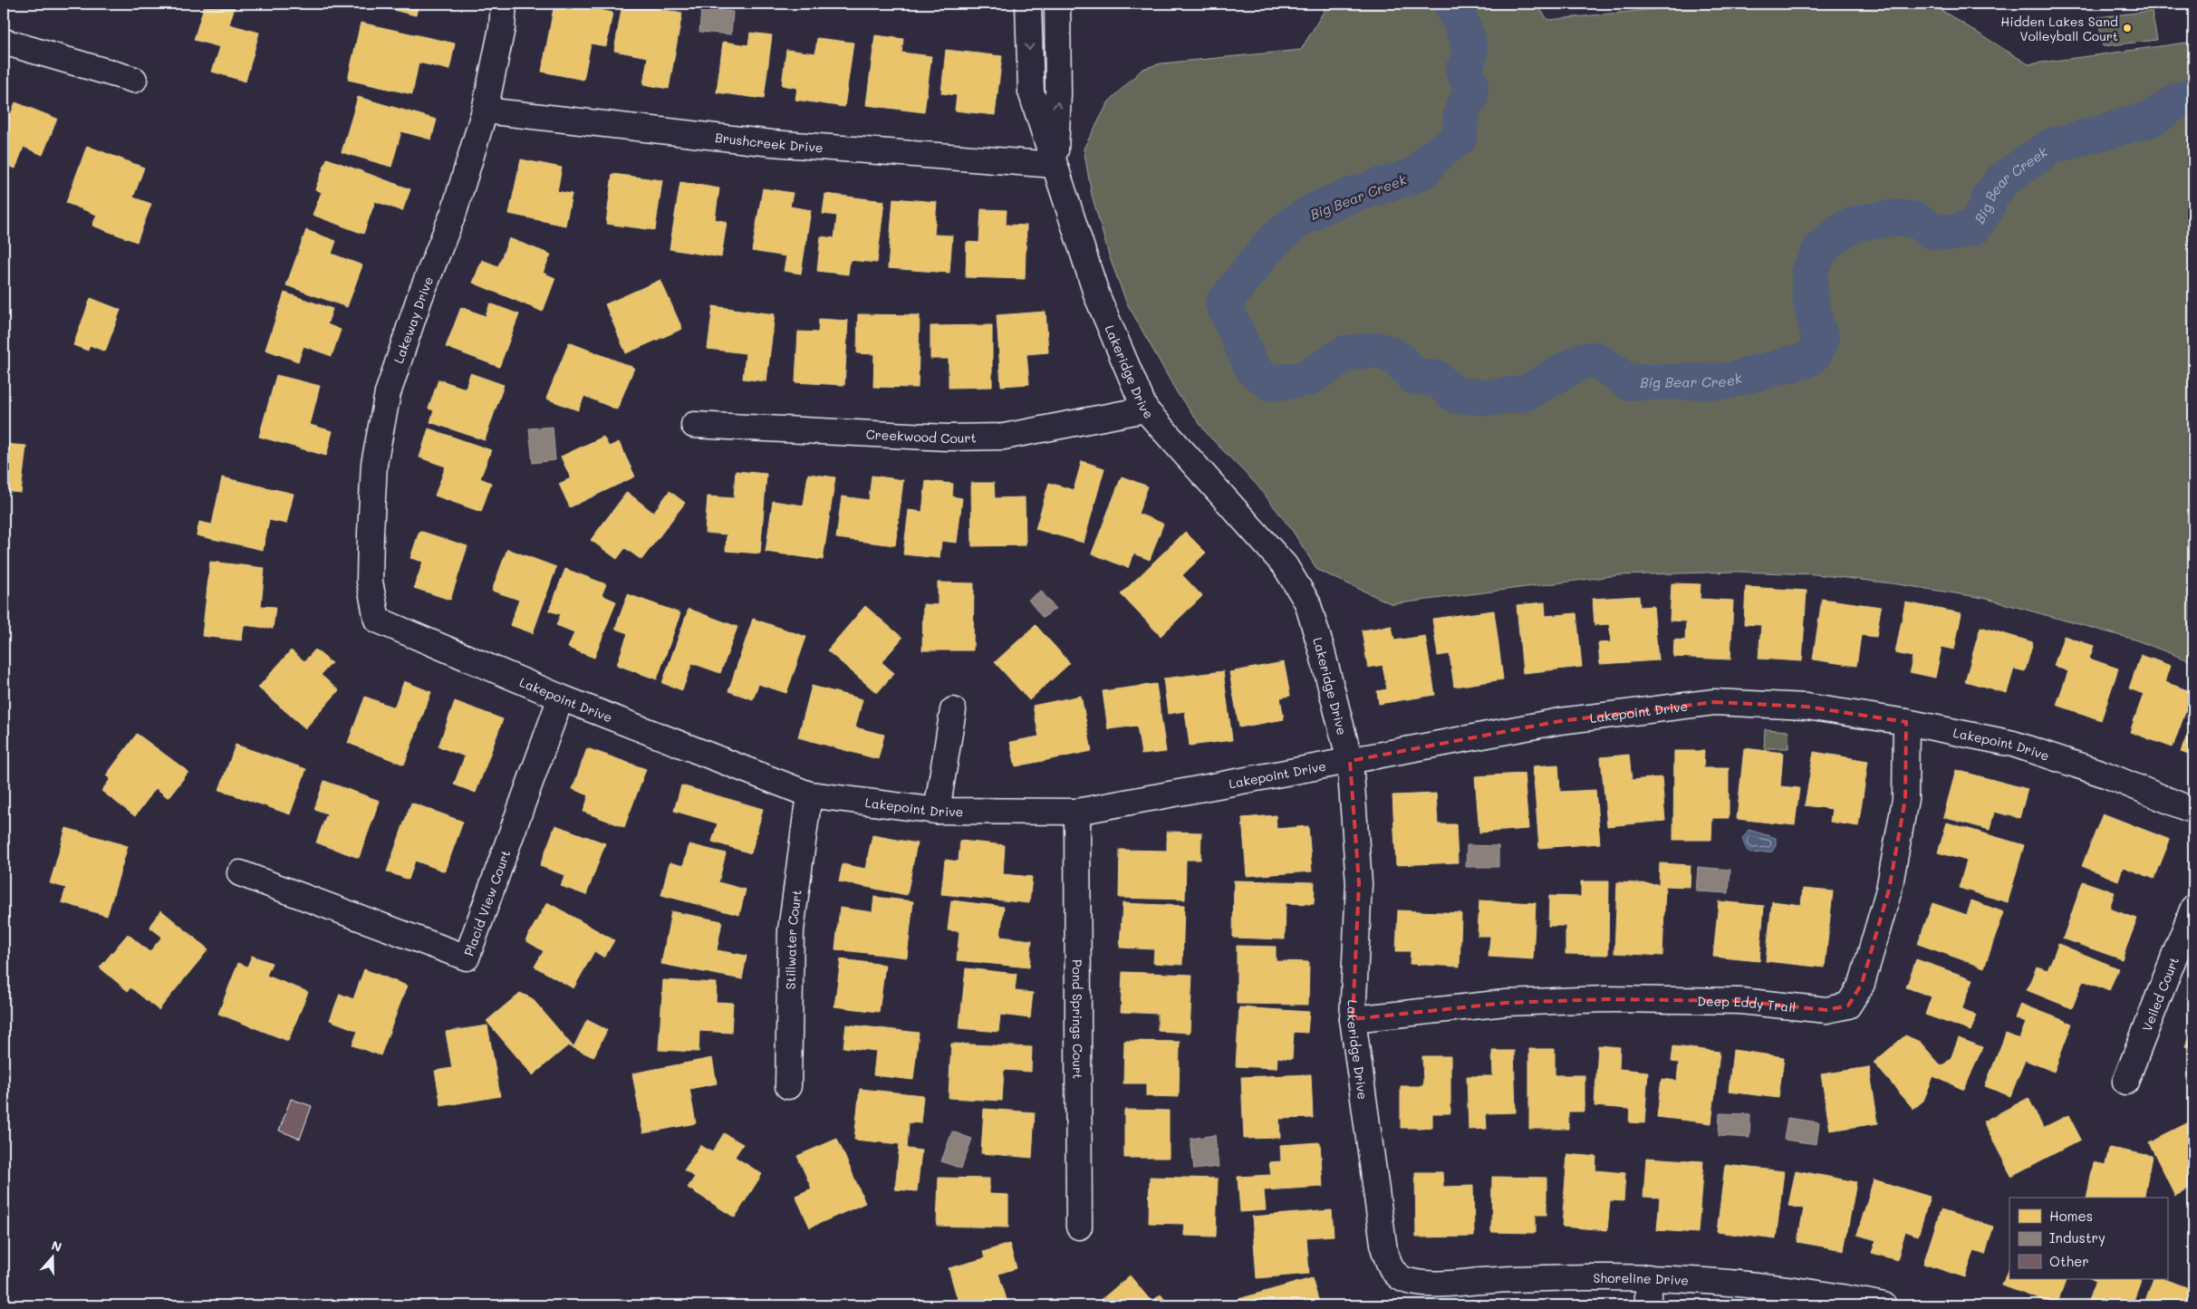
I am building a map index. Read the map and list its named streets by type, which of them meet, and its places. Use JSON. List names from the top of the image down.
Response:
{
  "streets": {
    "street": [
      "Brushcreek Drive",
      "Lakeway Drive",
      "Lakeridge Drive",
      "Creekwood Court",
      "Lakepoint Drive",
      "Placid View Court",
      "Stillwater Court",
      "Veiled Court",
      "Deep Eddy Trail",
      "Pond Springs Court",
      "Shoreline Drive"
    ]
  },
  "crossings": [
    ["Brushcreek Drive", "Lakeway Drive"],
    ["Brushcreek Drive", "Lakeridge Drive"],
    ["Lakeway Drive", "Lakepoint Drive"],
    ["Lakeridge Drive", "Creekwood Court"],
    ["Lakeridge Drive", "Lakepoint Drive"],
    ["Lakeridge Drive", "Deep Eddy Trail"],
    ["Lakeridge Drive", "Shoreline Drive"],
    ["Lakepoint Drive", "Placid View Court"],
    ["Lakepoint Drive", "Stillwater Court"],
    ["Lakepoint Drive", "Deep Eddy Trail"],
    ["Lakepoint Drive", "Pond Springs Court"]
  ],
  "water": ["Big Bear Creek"],
  "places": ["Hidden Lakes Sand Volleyball Court"],
  "legend": ["Homes", "Industry", "Other"],
  "north": "top"
}
